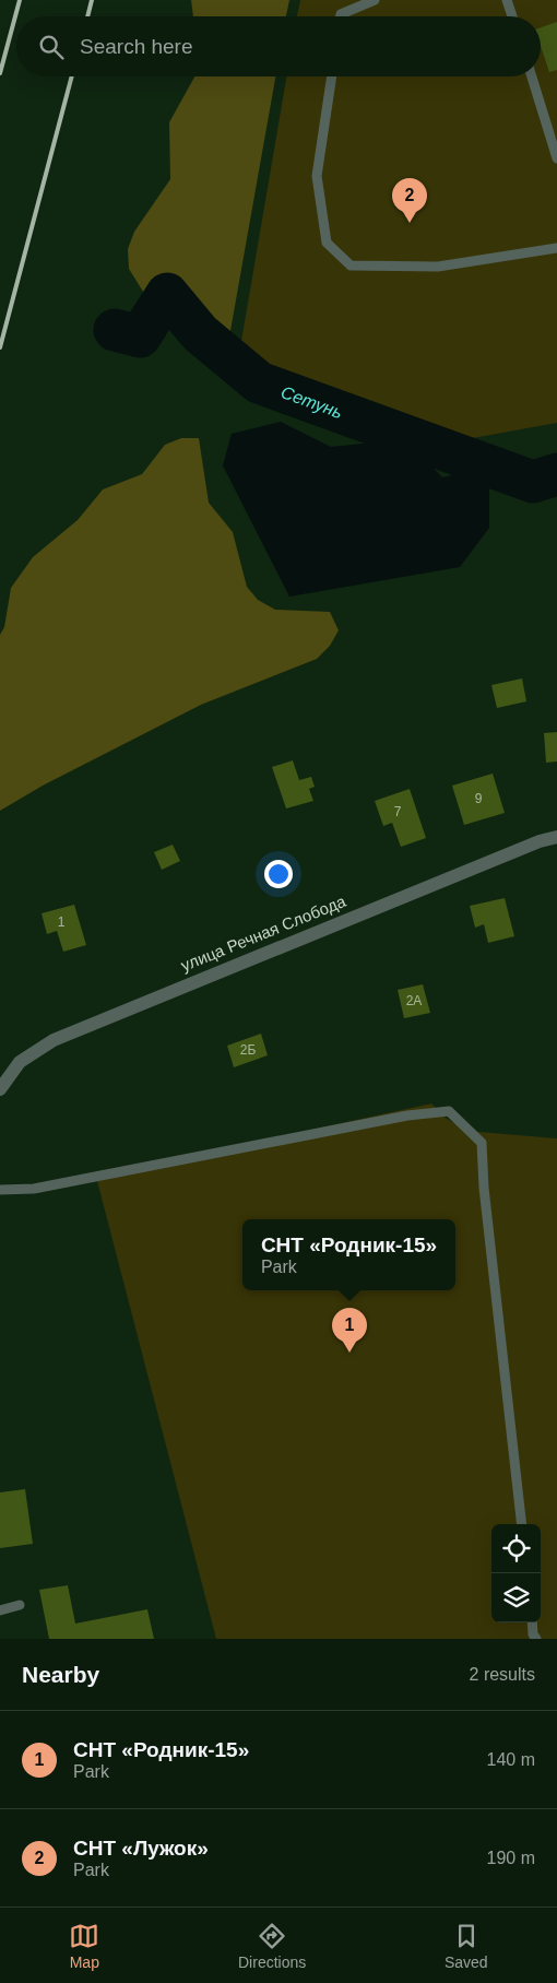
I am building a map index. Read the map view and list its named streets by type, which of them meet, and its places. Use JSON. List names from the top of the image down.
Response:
{
  "streets": {
    "street": ["улица Речная Слобода"]
  },
  "water": ["Сетунь"],
  "house_numbers": [
    "9",
    "7",
    "1",
    "2А",
    "2Б"
  ],
  "page": {
    "search": "Search here",
    "pins": ["2", "1"],
    "popup": ["СНТ «Родник-15»", "Park"],
    "heading": ["Nearby", "2 results"],
    "list": [
      {
        "mark": "1",
        "name": "СНТ «Родник-15»",
        "note": "Park",
        "value": "140 m"
      },
      {
        "mark": "2",
        "name": "СНТ «Лужок»",
        "note": "Park",
        "value": "190 m"
      }
    ],
    "nav": ["Map", "Directions", "Saved"]
  }
}
